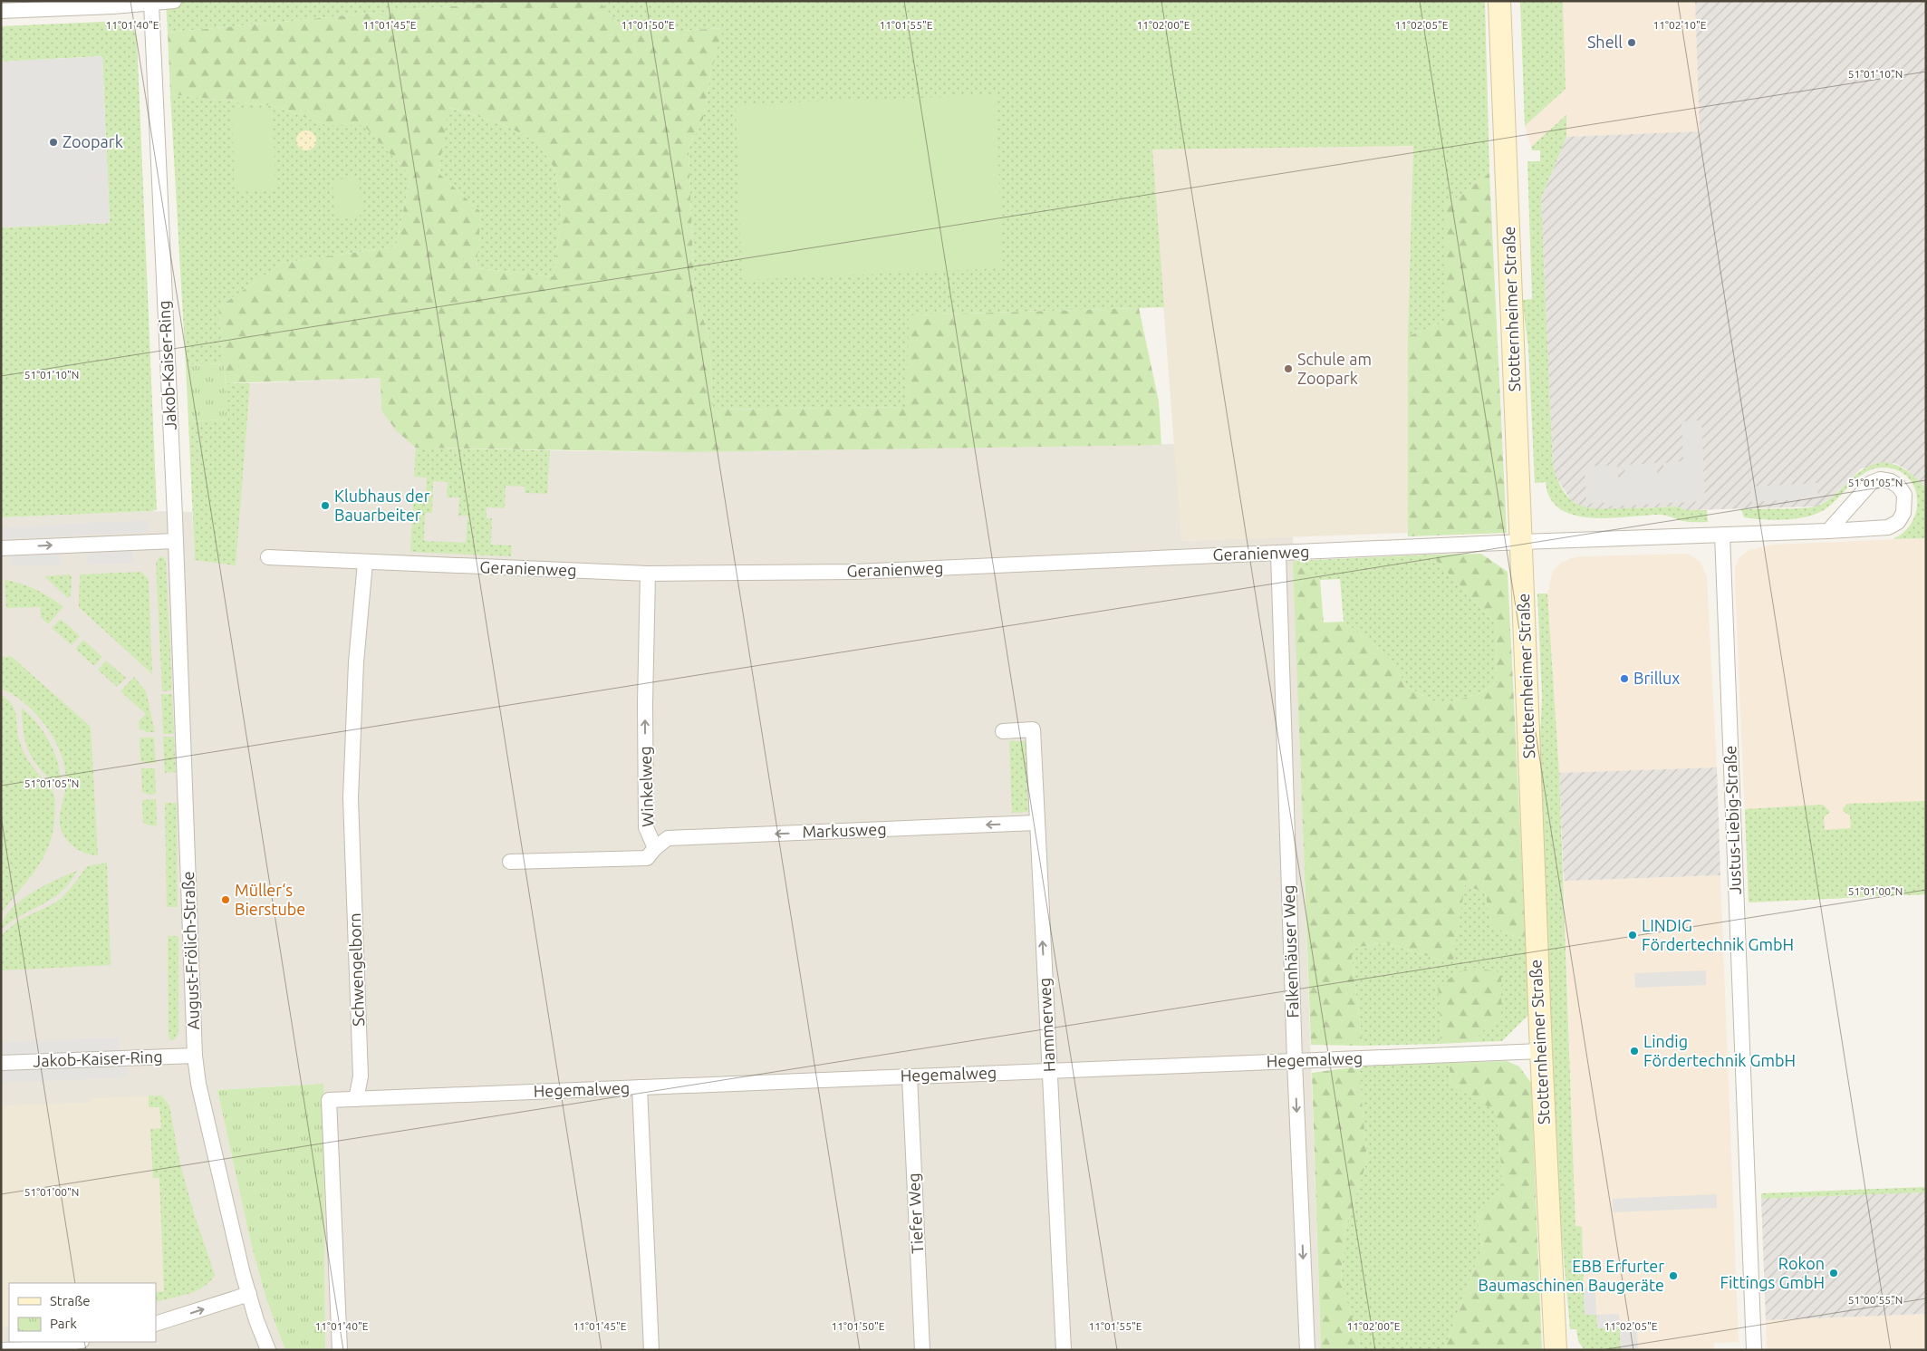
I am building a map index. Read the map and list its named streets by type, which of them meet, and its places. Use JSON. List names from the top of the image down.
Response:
{
  "streets": {
    "main road": ["Stotternheimer Straße"],
    "street": [
      "Jakob-Kaiser-Ring",
      "Geranienweg",
      "Winkelweg",
      "Justus-Liebig-Straße",
      "Markusweg",
      "August-Frölich-Straße",
      "Falkenhäuser Weg",
      "Schwengelborn",
      "Hammerweg",
      "Hegemalweg",
      "Tiefer Weg"
    ]
  },
  "crossings": [
    ["Stotternheimer Straße", "Geranienweg"],
    ["Stotternheimer Straße", "Hegemalweg"],
    ["Jakob-Kaiser-Ring", "August-Frölich-Straße"],
    ["Geranienweg", "Winkelweg"],
    ["Geranienweg", "Falkenhäuser Weg"],
    ["Geranienweg", "Schwengelborn"],
    ["Winkelweg", "Markusweg"],
    ["Markusweg", "Hammerweg"],
    ["Falkenhäuser Weg", "Hegemalweg"],
    ["Schwengelborn", "Hegemalweg"],
    ["Hammerweg", "Hegemalweg"],
    ["Hegemalweg", "Tiefer Weg"]
  ],
  "one_way": [
    "Winkelweg",
    "Markusweg",
    "Falkenhäuser Weg",
    "Hammerweg"
  ],
  "places": [
    "Shell",
    "Zoopark",
    "Schule am Zoopark",
    "Klubhaus der Bauarbeiter",
    "Brillux",
    "Müller‘s Bierstube",
    "LINDIG Fördertechnik GmbH",
    "Lindig Fördertechnik GmbH",
    "Rokon Fittings GmbH",
    "EBB Erfurter Baumaschinen Baugeräte"
  ],
  "legend": ["Straße", "Park"],
  "coordinates": [
    "11°01'40\"E",
    "11°01'45\"E",
    "11°01'50\"E",
    "11°01'55\"E",
    "11°02'00\"E",
    "11°02'05\"E",
    "11°02'10\"E",
    "51°01'10\"N",
    "51°01'05\"N",
    "51°01'00\"N",
    "51°00'55\"N"
  ]
}
